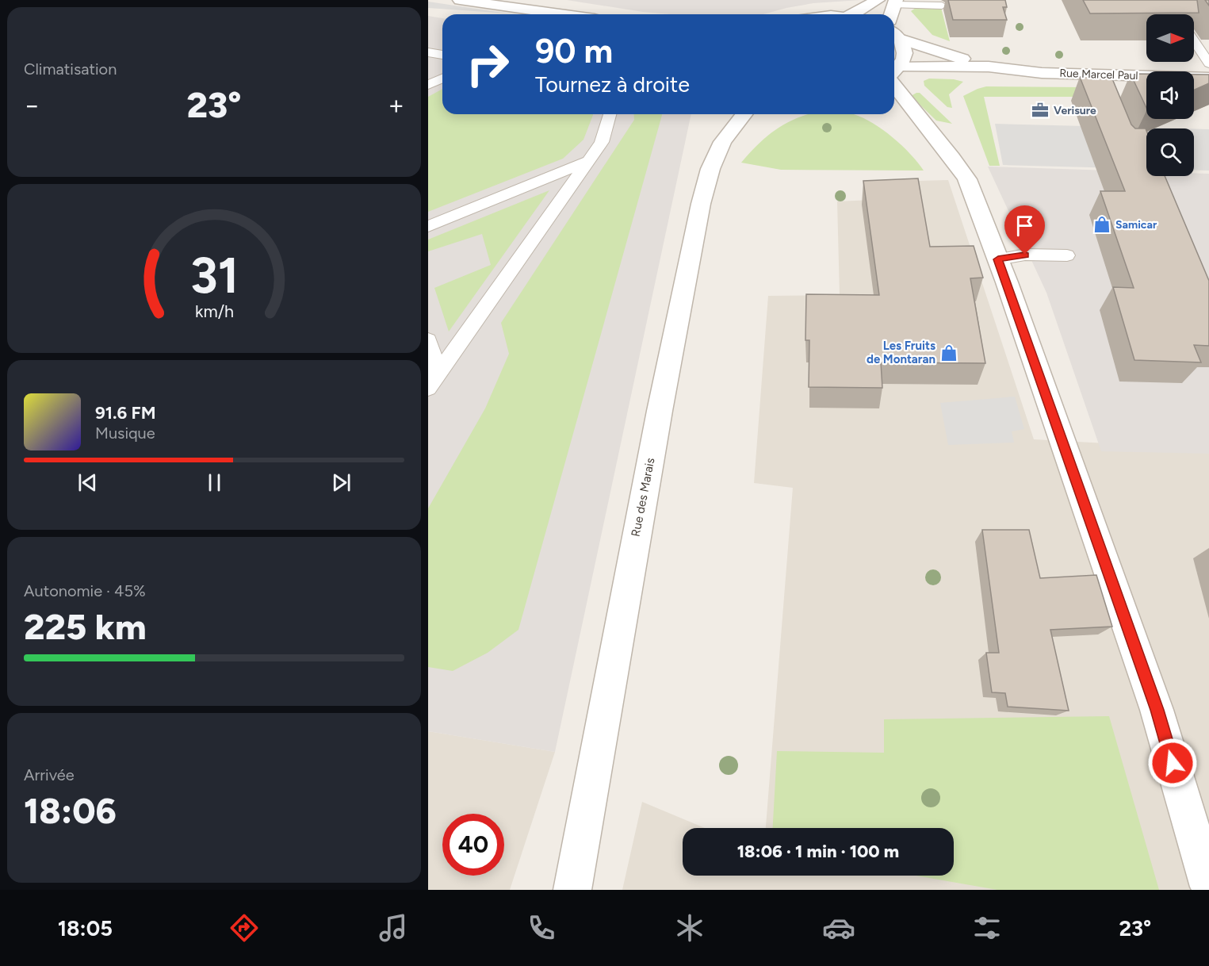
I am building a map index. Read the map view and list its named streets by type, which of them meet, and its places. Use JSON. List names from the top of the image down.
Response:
{
  "streets": {
    "street": ["Rue Marcel Paul", "Rue des Marais"]
  },
  "places": {
    "office": ["Verisure"],
    "shop": ["Samicar", "Les Fruits de Montaran"]
  },
  "north": "right",
  "page": {
    "tile": [
      "Climatisation",
      ["Autonomie · 45%", "225 km"],
      ["Arrivée", "18:06"]
    ],
    "turn": ["90 m", "Tournez à droite"],
    "heat": ["−", "23°", "+"],
    "song": ["91.6 FM", "Musique"],
    "limit": "40",
    "trip": "18:06 · 1 min · 100 m",
    "tabs": ["18:05", "23°"],
    "gauge": ["31", "km/h"]
  }
}
